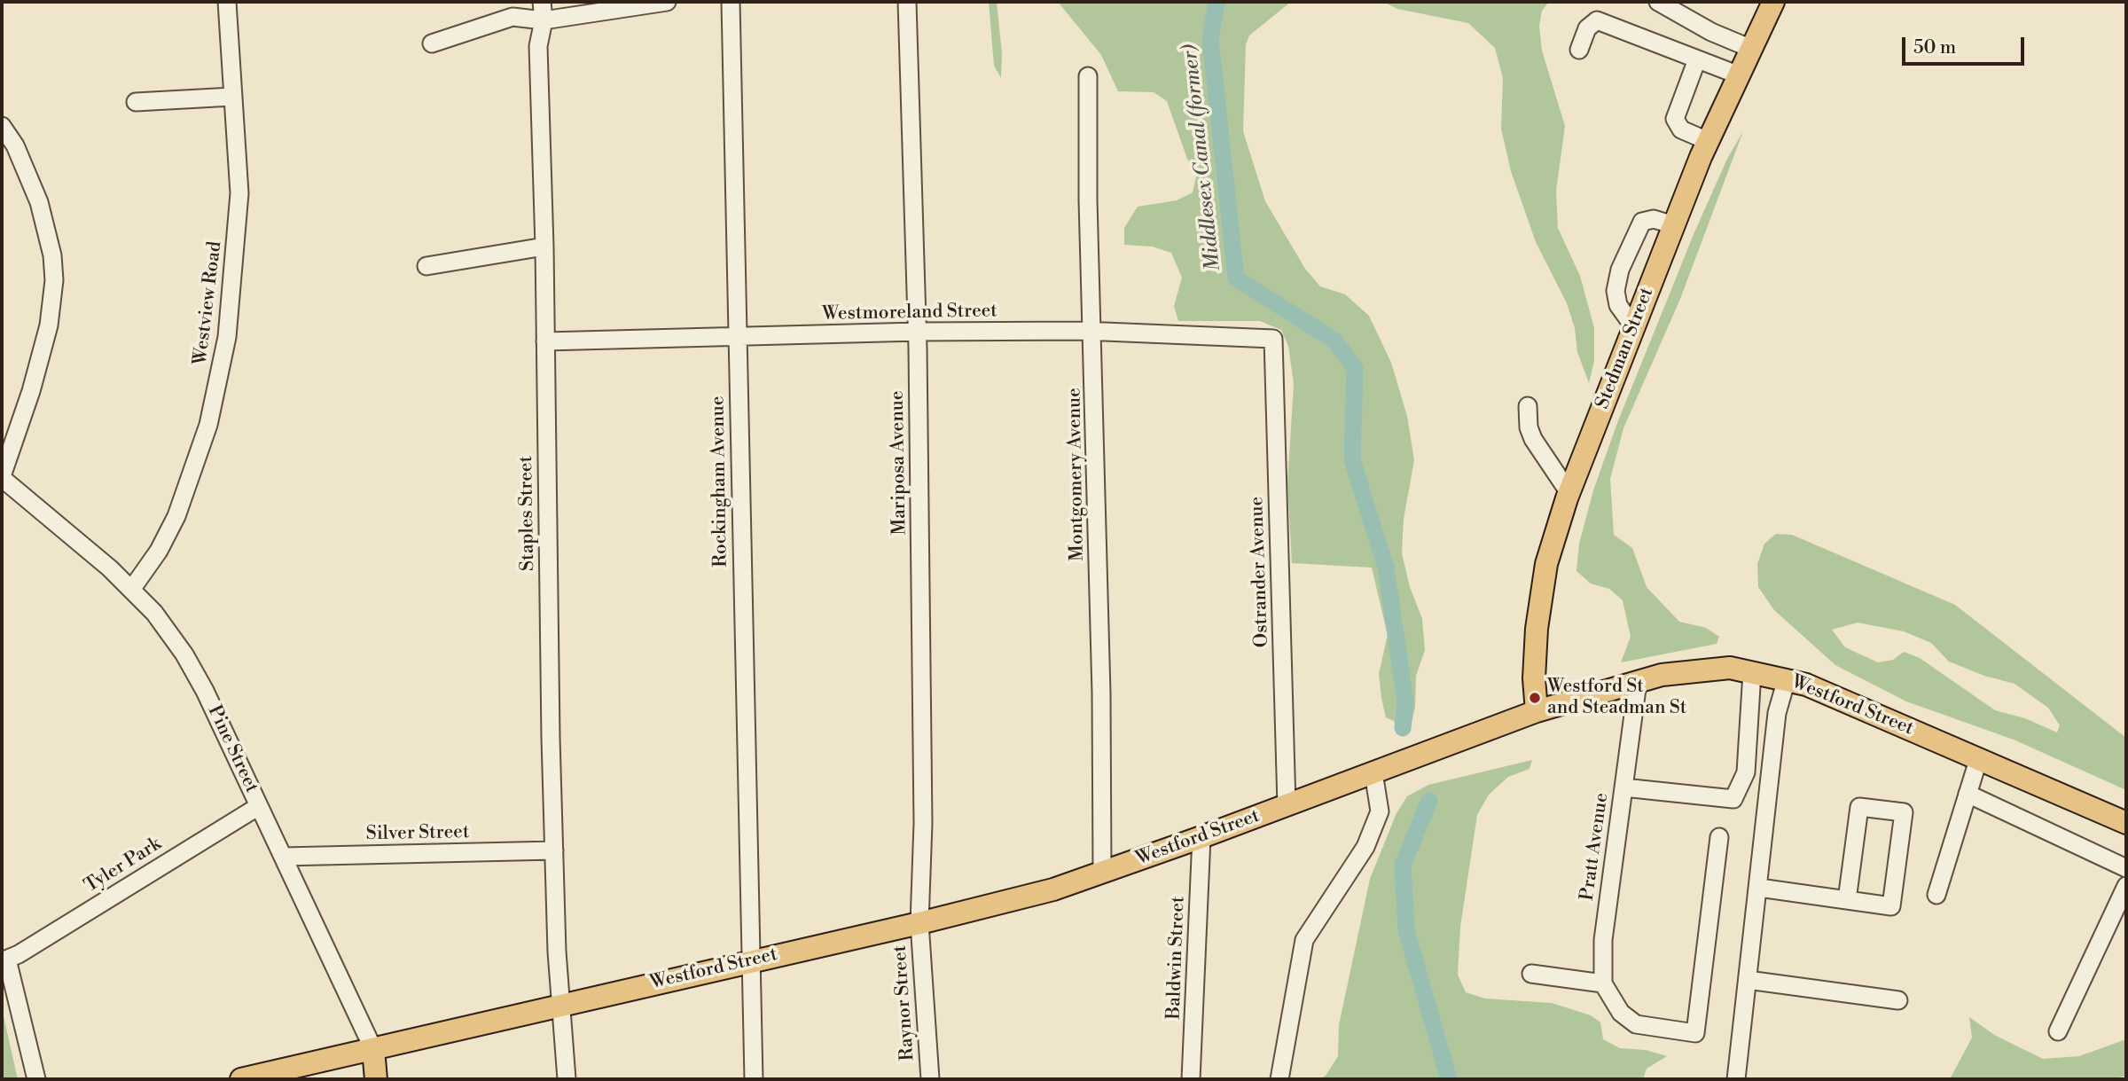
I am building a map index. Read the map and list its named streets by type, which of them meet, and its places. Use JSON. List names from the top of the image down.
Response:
{
  "streets": {
    "main road": ["Stedman Street", "Westford Street", "Pine Street"],
    "street": [
      "Westview Road",
      "Westmoreland Street",
      "Mariposa Avenue",
      "Montgomery Avenue",
      "Rockingham Avenue",
      "Staples Street",
      "Ostrander Avenue",
      "Silver Street",
      "Pratt Avenue",
      "Tyler Park",
      "Baldwin Street",
      "Raynor Street"
    ]
  },
  "crossings": [
    ["Westview Road", "Pine Street"],
    ["Westmoreland Street", "Mariposa Avenue"],
    ["Westmoreland Street", "Montgomery Avenue"],
    ["Westmoreland Street", "Rockingham Avenue"],
    ["Westmoreland Street", "Staples Street"],
    ["Westmoreland Street", "Ostrander Avenue"],
    ["Stedman Street", "Westford Street"],
    ["Mariposa Avenue", "Westford Street"],
    ["Mariposa Avenue", "Raynor Street"],
    ["Montgomery Avenue", "Westford Street"],
    ["Rockingham Avenue", "Westford Street"],
    ["Staples Street", "Westford Street"],
    ["Staples Street", "Silver Street"],
    ["Ostrander Avenue", "Westford Street"],
    ["Westford Street", "Pine Street"],
    ["Westford Street", "Pratt Avenue"],
    ["Westford Street", "Baldwin Street"],
    ["Westford Street", "Raynor Street"],
    ["Pine Street", "Silver Street"],
    ["Pine Street", "Tyler Park"]
  ],
  "water": ["Middlesex Canal (former)"],
  "places": ["Westford St and Steadman St"],
  "scale_bar": "50 m"
}
